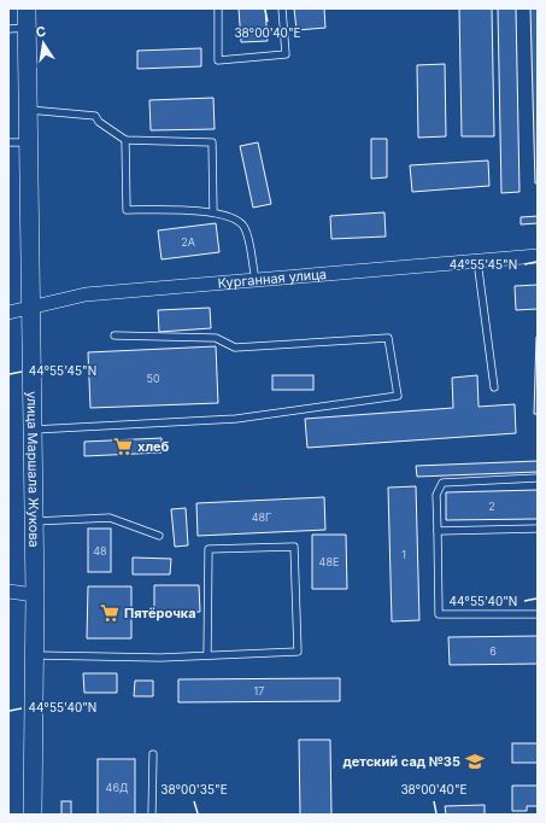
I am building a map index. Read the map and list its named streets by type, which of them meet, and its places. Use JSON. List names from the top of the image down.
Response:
{
  "streets": {
    "main road": ["улица Маршала Жукова"],
    "street": ["Курганная улица"]
  },
  "crossings": [
    ["Курганная улица", "улица Маршала Жукова"]
  ],
  "places": {
    "supermarket": ["хлеб", "Пятёрочка"],
    "school or university": ["детский сад №35"]
  },
  "house_numbers": [
    "2А",
    "50",
    "2",
    "48Г",
    "48",
    "1",
    "48Е",
    "6",
    "17",
    "46Д"
  ],
  "north": "top",
  "coordinates": [
    "38°00'40\"E",
    "44°55'45\"N",
    "44°55'40\"N",
    "38°00'35\"E"
  ]
}
